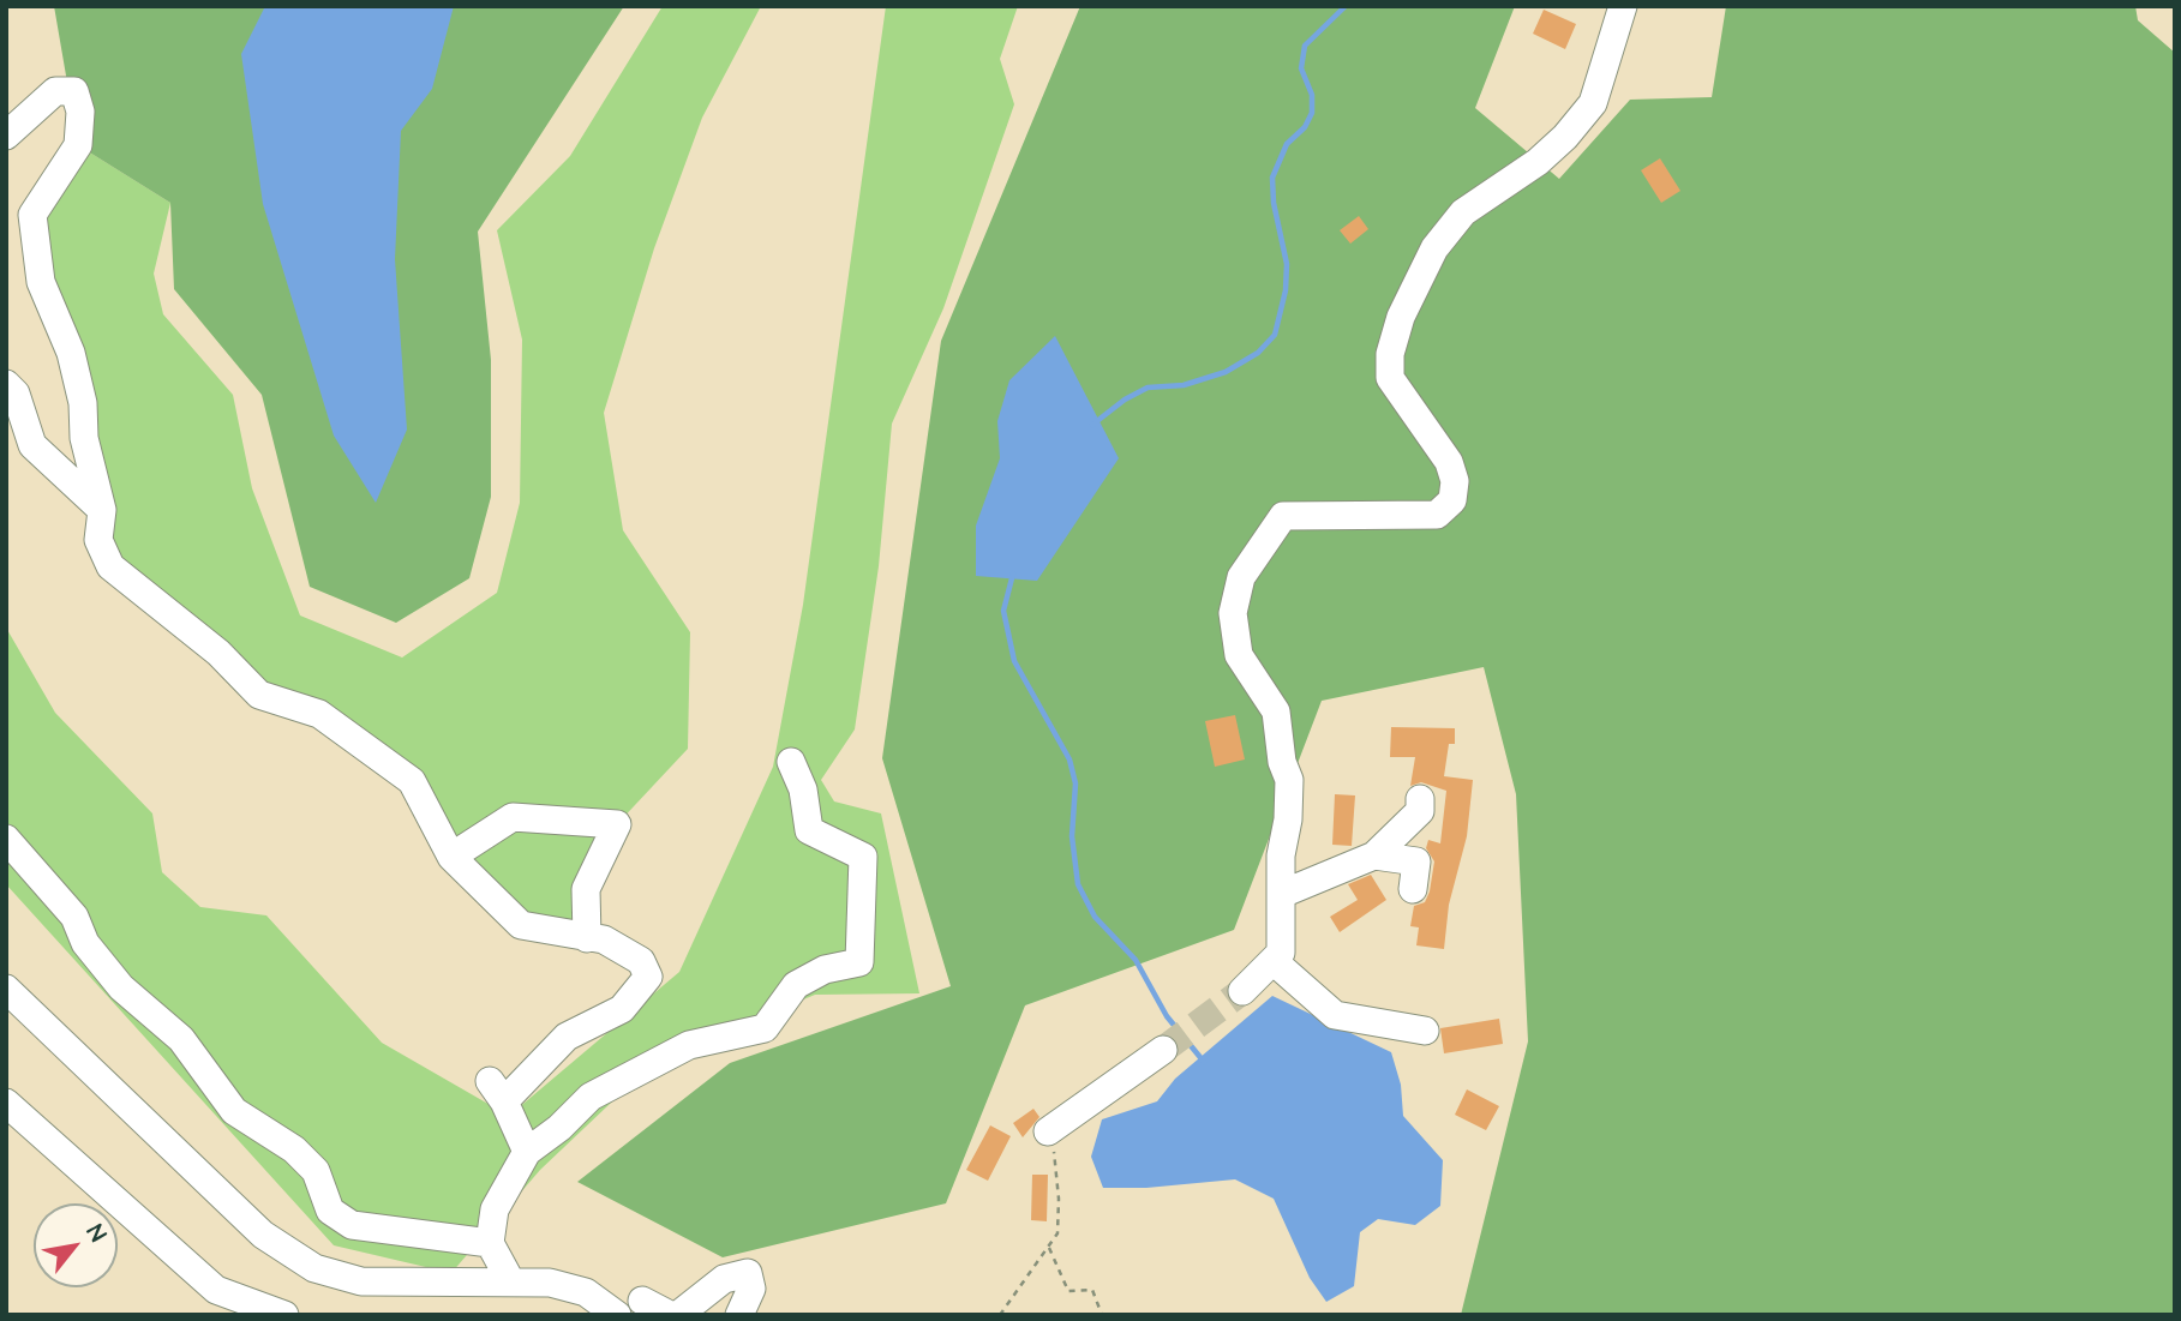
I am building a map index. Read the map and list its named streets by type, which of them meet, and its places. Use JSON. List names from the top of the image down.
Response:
{
  "north": "top right"
}
